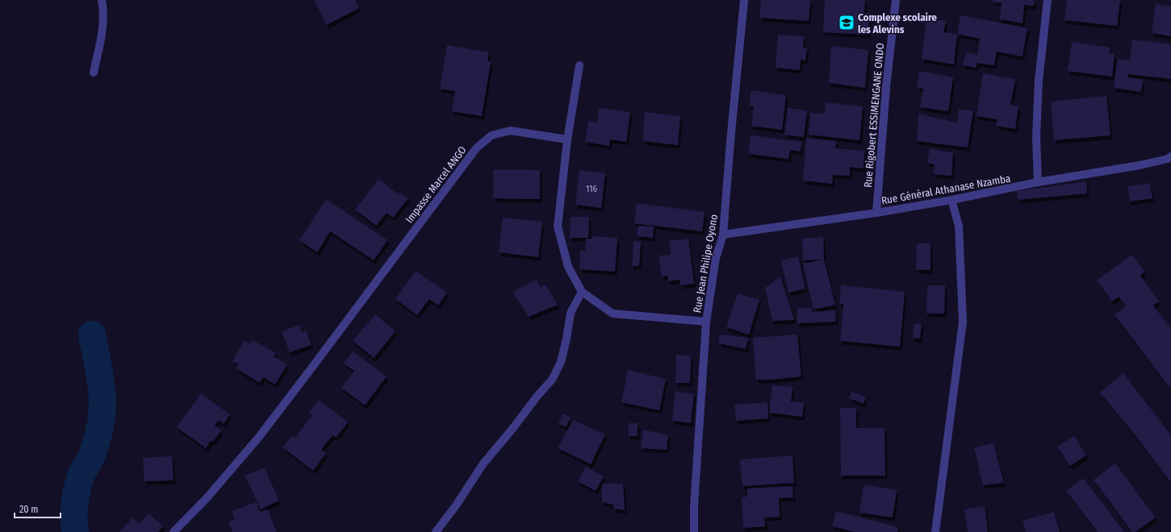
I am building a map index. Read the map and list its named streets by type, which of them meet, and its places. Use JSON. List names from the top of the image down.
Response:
{
  "streets": {
    "street": [
      "Rue Rigobert ESSIMENGANE ONDO",
      "Impasse Marcel ANGO",
      "Rue Général Athanase Nzamba",
      "Rue Jean Philipe Oyono"
    ]
  },
  "crossings": [
    ["Rue Rigobert ESSIMENGANE ONDO", "Rue Général Athanase Nzamba"],
    ["Rue Général Athanase Nzamba", "Rue Jean Philipe Oyono"]
  ],
  "places": {
    "school or university": ["Complexe scolaire les Alevins"]
  },
  "house_numbers": ["116"],
  "scale_bar": "20 m"
}
